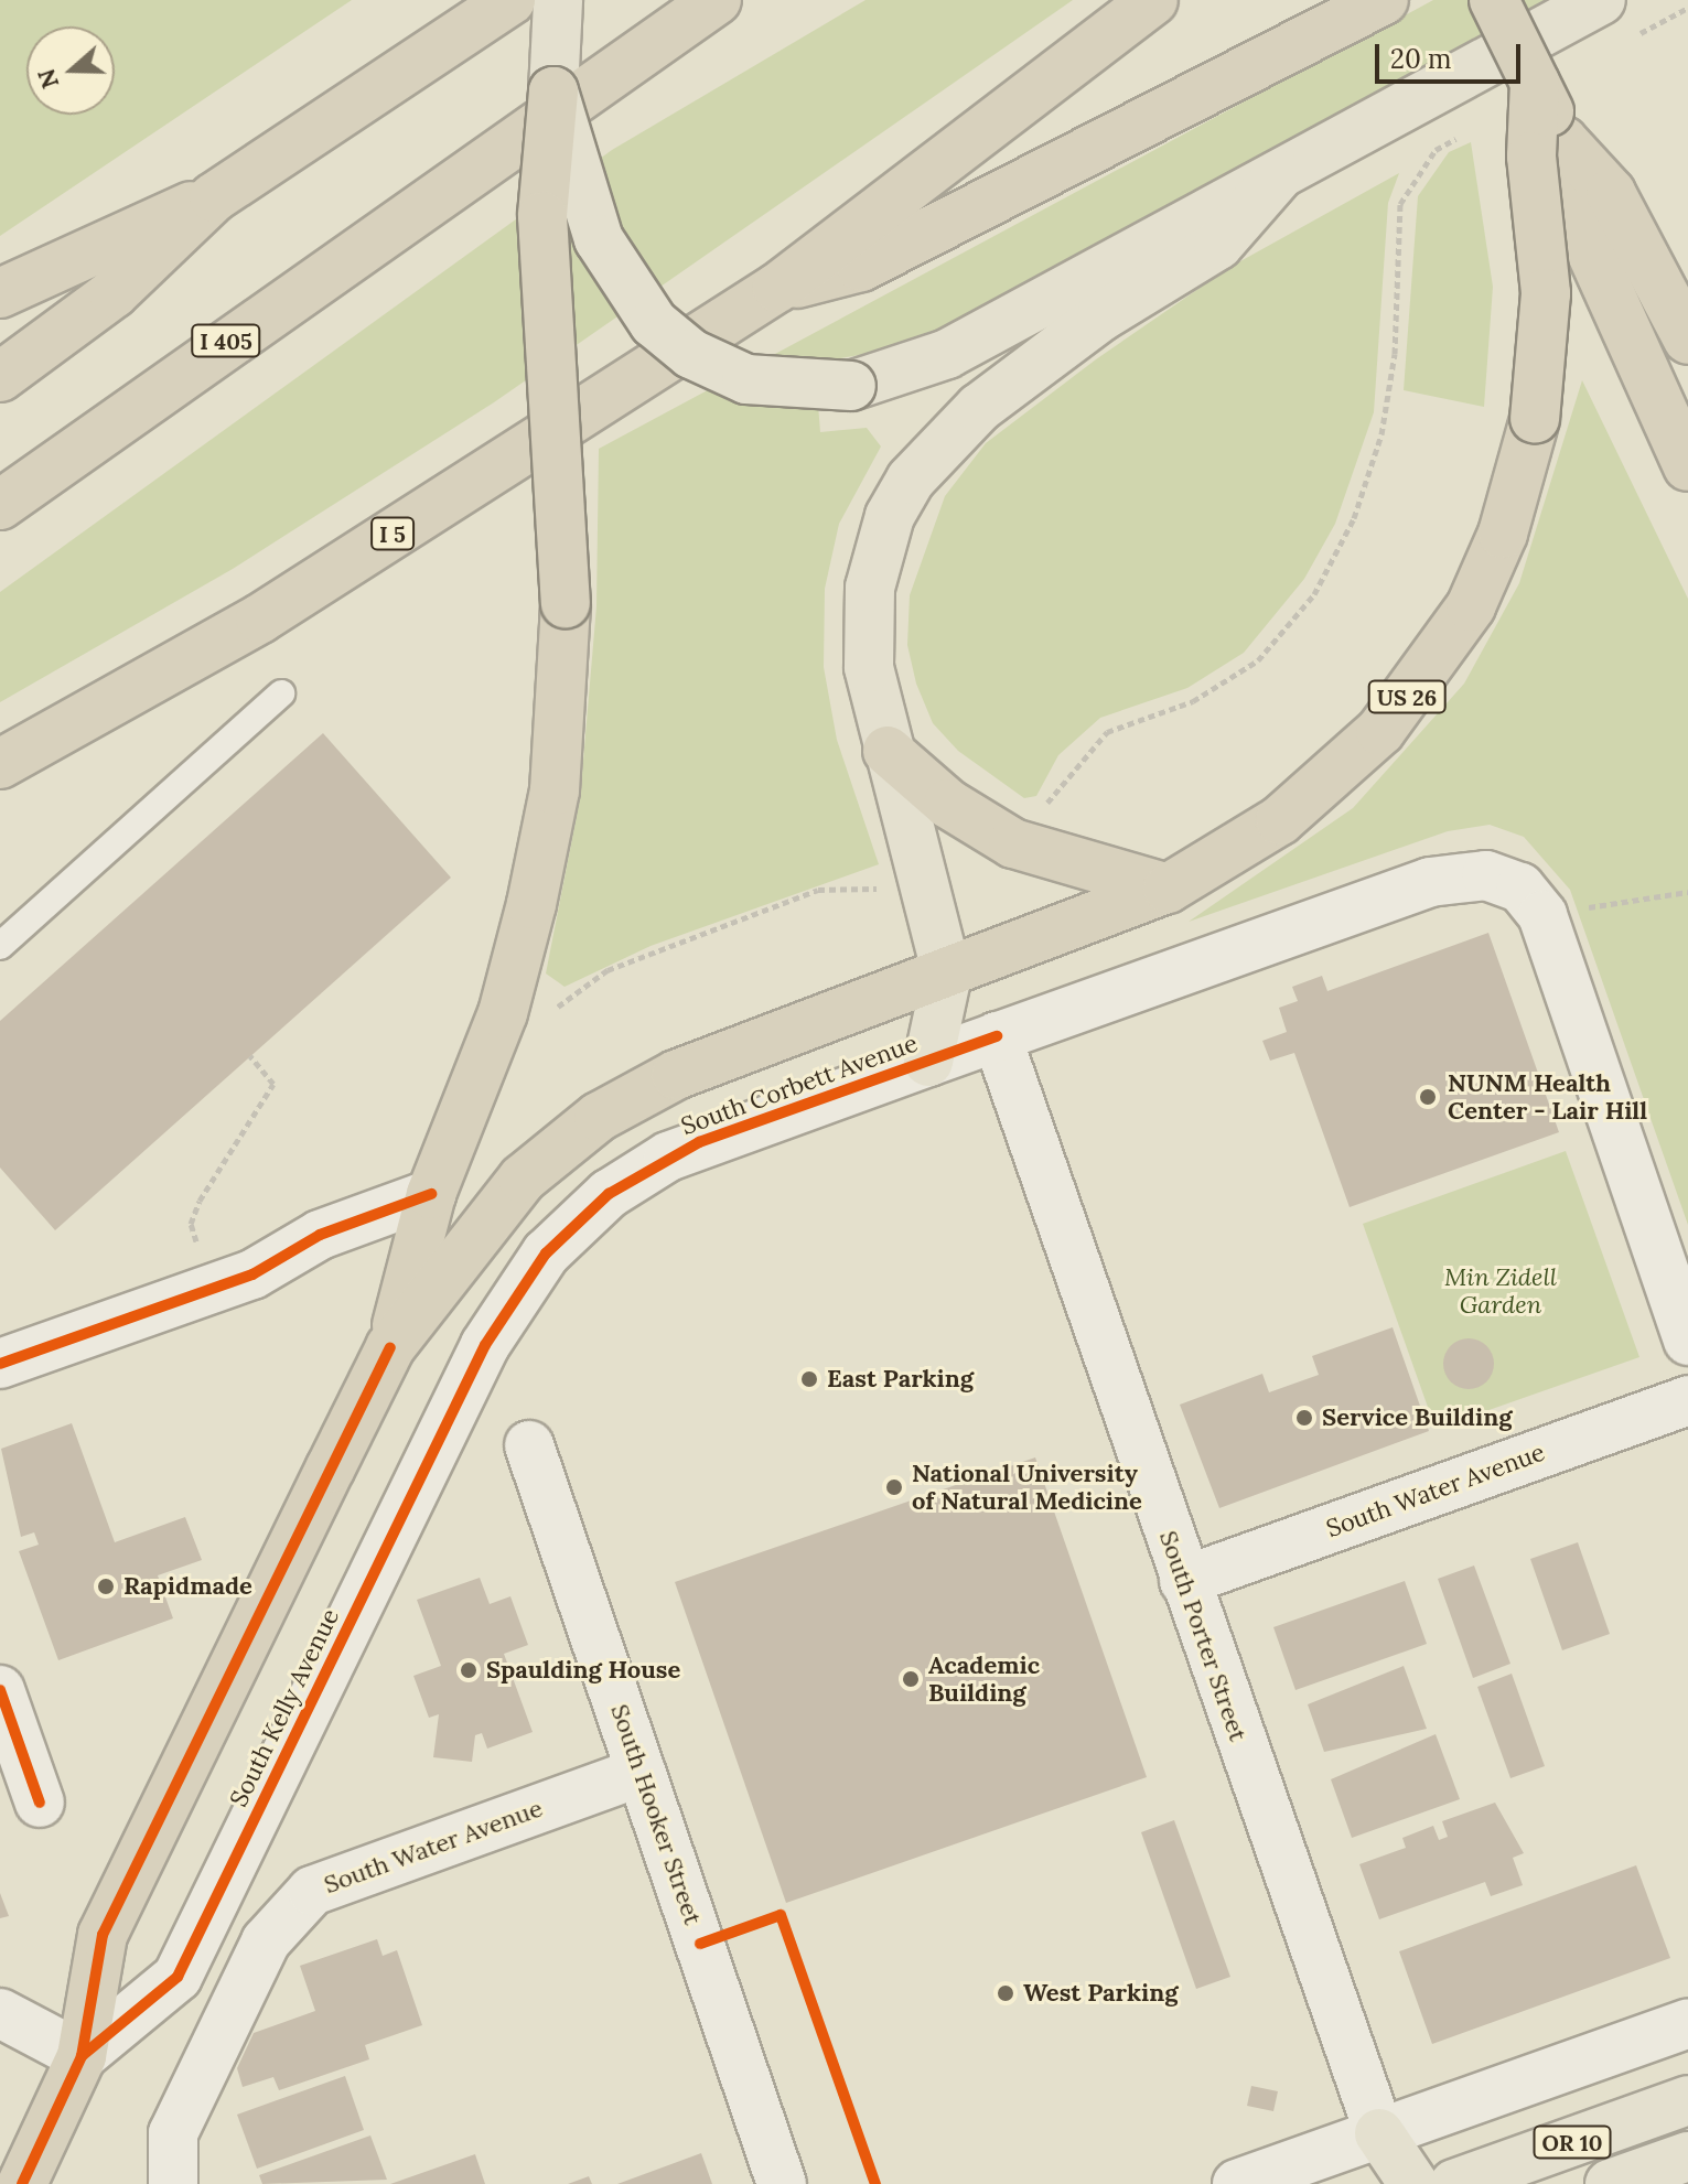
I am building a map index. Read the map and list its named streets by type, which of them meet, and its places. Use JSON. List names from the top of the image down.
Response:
{
  "streets": {
    "highway": [
      "I 405",
      "I 5",
      "US 26",
      "South Corbett Avenue",
      "South Kelly Avenue"
    ],
    "main road": ["OR 10"],
    "street": ["South Water Avenue", "South Porter Street", "South Hooker Street"]
  },
  "crossings": [
    ["US 26", "South Corbett Avenue"],
    ["South Corbett Avenue", "South Porter Street"],
    ["South Corbett Avenue", "South Kelly Avenue"],
    ["South Water Avenue", "South Porter Street"],
    ["South Water Avenue", "South Hooker Street"]
  ],
  "parks": ["Min Zidell Garden"],
  "places": [
    "NUNM Health Center - Lair Hill",
    "East Parking",
    "Service Building",
    "National University of Natural Medicine",
    "Rapidmade",
    "Spaulding House",
    "Academic Building",
    "West Parking"
  ],
  "scale_bar": "20 m",
  "north": "left"
}
